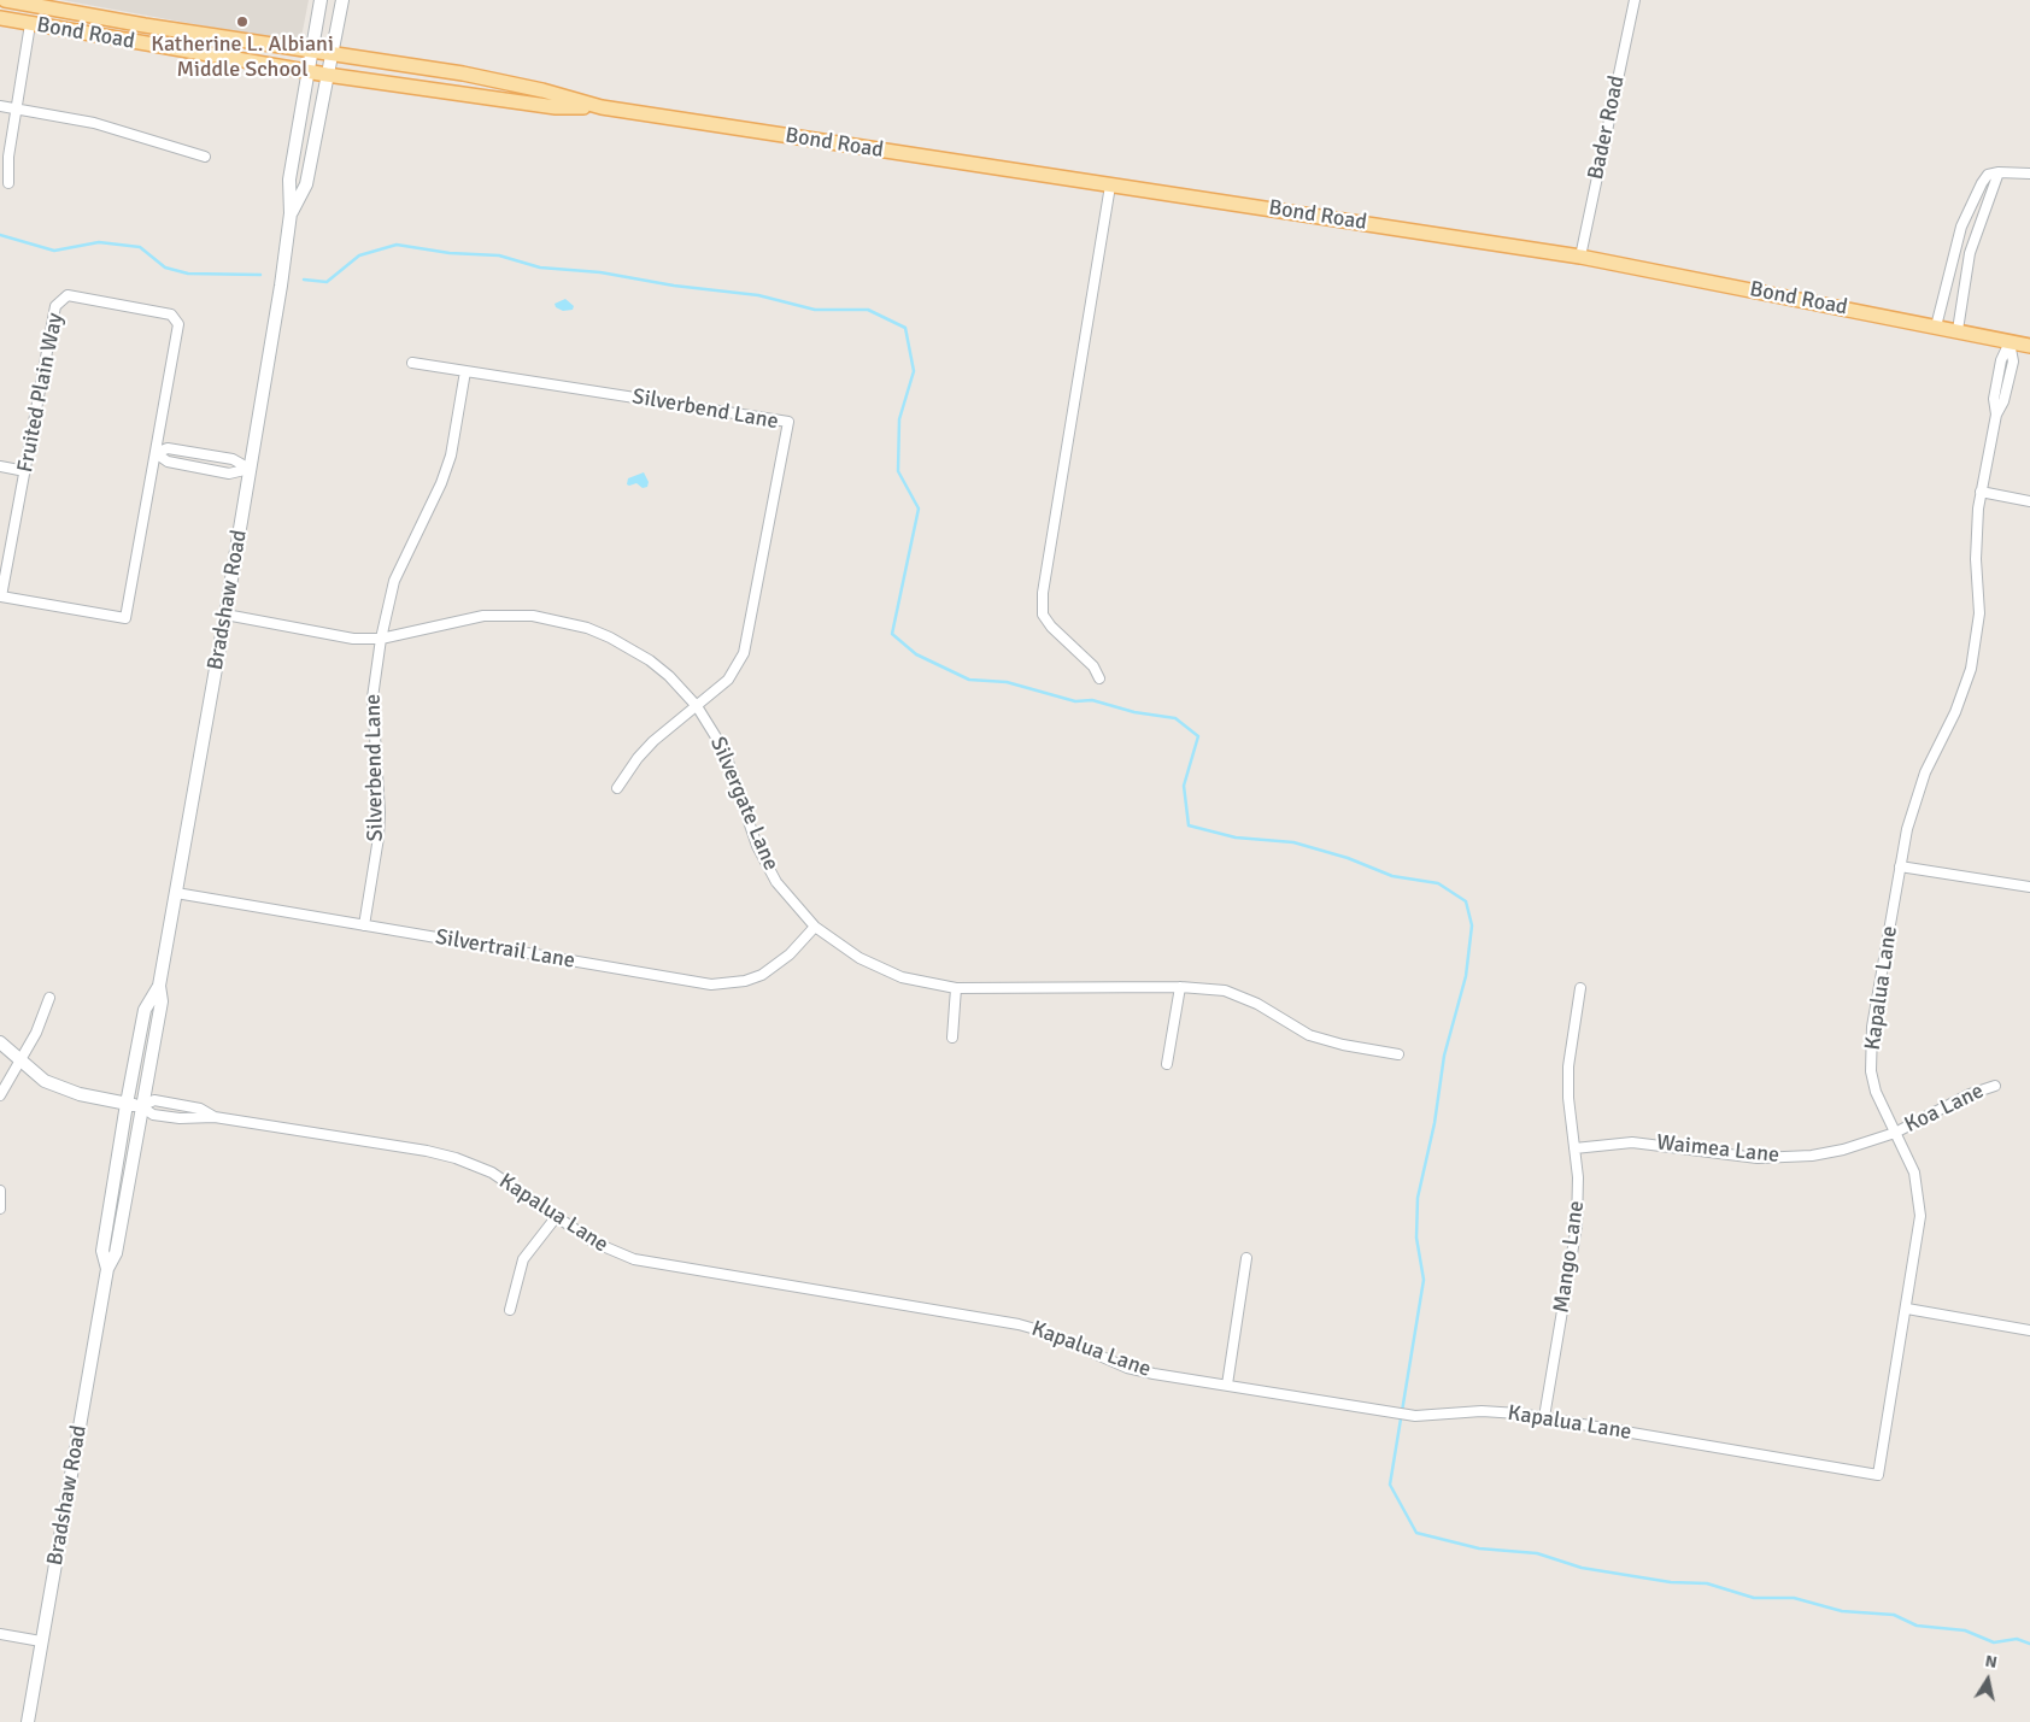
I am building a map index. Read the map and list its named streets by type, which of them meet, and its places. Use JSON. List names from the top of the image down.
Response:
{
  "streets": {
    "main road": ["Bond Road", "Bradshaw Road"],
    "street": [
      "Bader Road",
      "Fruited Plain Way",
      "Silverbend Lane",
      "Silvergate Lane",
      "Silvertrail Lane",
      "Kapalua Lane",
      "Koa Lane",
      "Waimea Lane",
      "Mango Lane"
    ]
  },
  "crossings": [
    ["Bond Road", "Bader Road"],
    ["Bond Road", "Bradshaw Road"],
    ["Bond Road", "Kapalua Lane"],
    ["Silverbend Lane", "Silvergate Lane"],
    ["Silverbend Lane", "Silvertrail Lane"],
    ["Bradshaw Road", "Silvergate Lane"],
    ["Bradshaw Road", "Silvertrail Lane"],
    ["Bradshaw Road", "Kapalua Lane"],
    ["Silvergate Lane", "Silvertrail Lane"],
    ["Kapalua Lane", "Koa Lane"],
    ["Kapalua Lane", "Waimea Lane"],
    ["Kapalua Lane", "Mango Lane"],
    ["Koa Lane", "Waimea Lane"],
    ["Waimea Lane", "Mango Lane"]
  ],
  "places": ["Katherine L. Albiani Middle School"],
  "north": "top"
}
